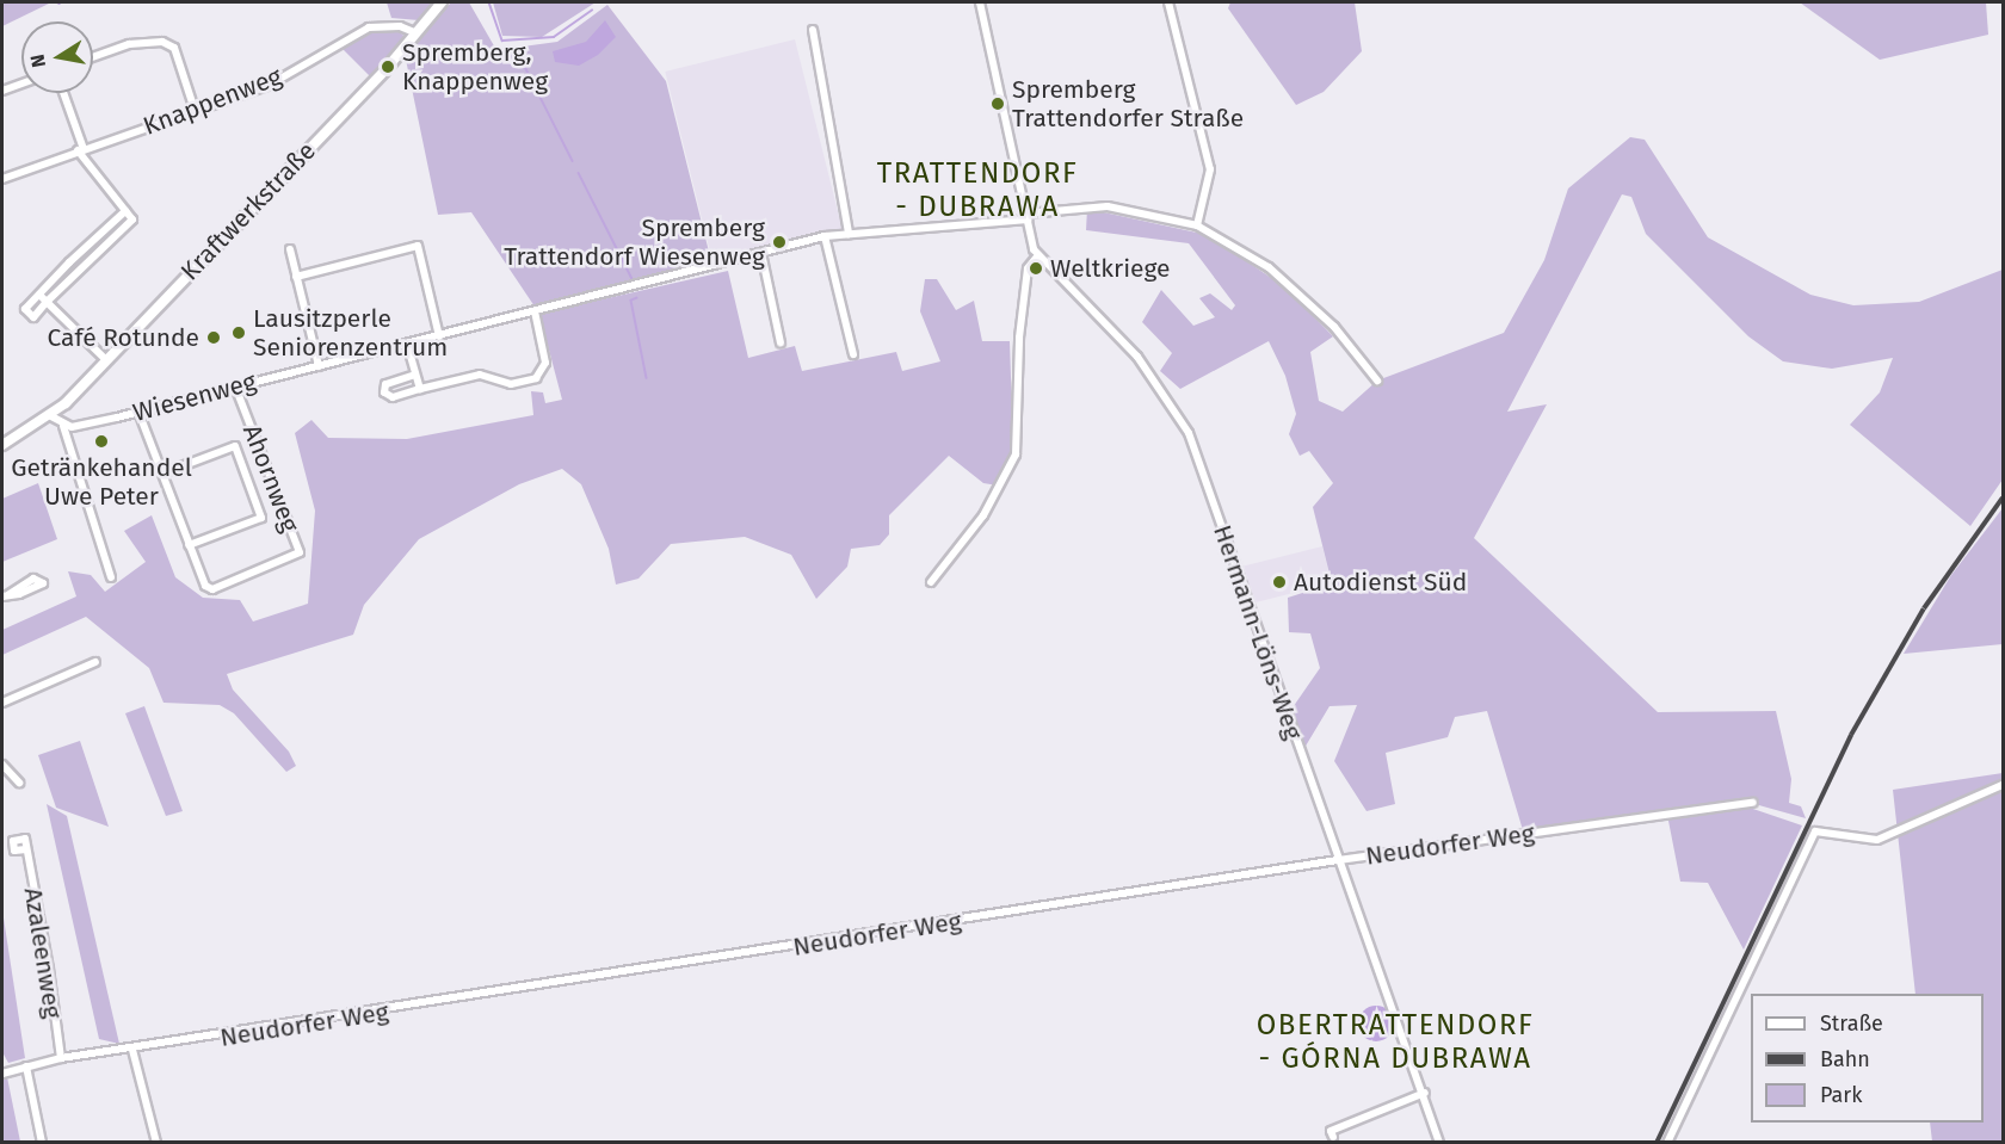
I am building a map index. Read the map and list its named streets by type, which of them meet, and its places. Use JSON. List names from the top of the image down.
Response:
{
  "streets": {
    "main road": ["Kraftwerkstraße"],
    "street": [
      "Knappenweg",
      "Wiesenweg",
      "Ahornweg",
      "Hermann-Löns-Weg",
      "Neudorfer Weg",
      "Azaleenweg"
    ]
  },
  "crossings": [
    ["Knappenweg", "Kraftwerkstraße"],
    ["Wiesenweg", "Ahornweg"],
    ["Hermann-Löns-Weg", "Neudorfer Weg"],
    ["Neudorfer Weg", "Azaleenweg"]
  ],
  "districts": ["TRATTENDORF - DUBRAWA", "OBERTRATTENDORF - GÓRNA DUBRAWA"],
  "places": [
    "Spremberg, Knappenweg",
    "Spremberg Trattendorfer Straße",
    "Spremberg Trattendorf Wiesenweg",
    "Weltkriege",
    "Lausitzperle Seniorenzentrum",
    "Café Rotunde",
    "Getränkehandel Uwe Peter",
    "Autodienst Süd"
  ],
  "legend": ["Straße", "Bahn", "Park"],
  "north": "left"
}
